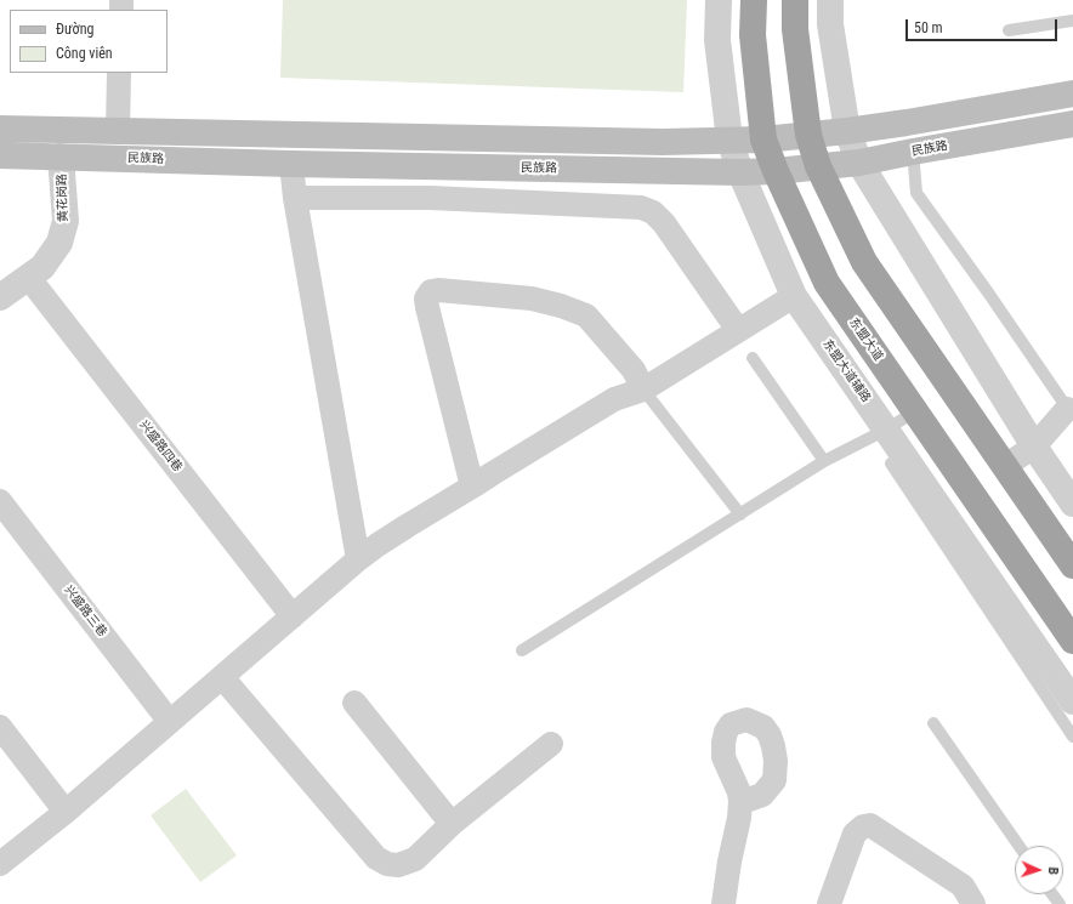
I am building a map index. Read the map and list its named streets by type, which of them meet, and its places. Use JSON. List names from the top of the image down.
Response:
{
  "streets": {
    "highway": ["东盟大道"],
    "main road": ["民族路"],
    "street": [
      "黄花岗路",
      "东盟大道辅路",
      "兴盛路四巷",
      "兴盛路三巷"
    ]
  },
  "crossings": [
    ["民族路", "黄花岗路"],
    ["民族路", "东盟大道"],
    ["民族路", "东盟大道辅路"],
    ["黄花岗路", "兴盛路四巷"]
  ],
  "legend": ["Đường", "Công viên"],
  "scale_bar": "50 m",
  "north": "right"
}
